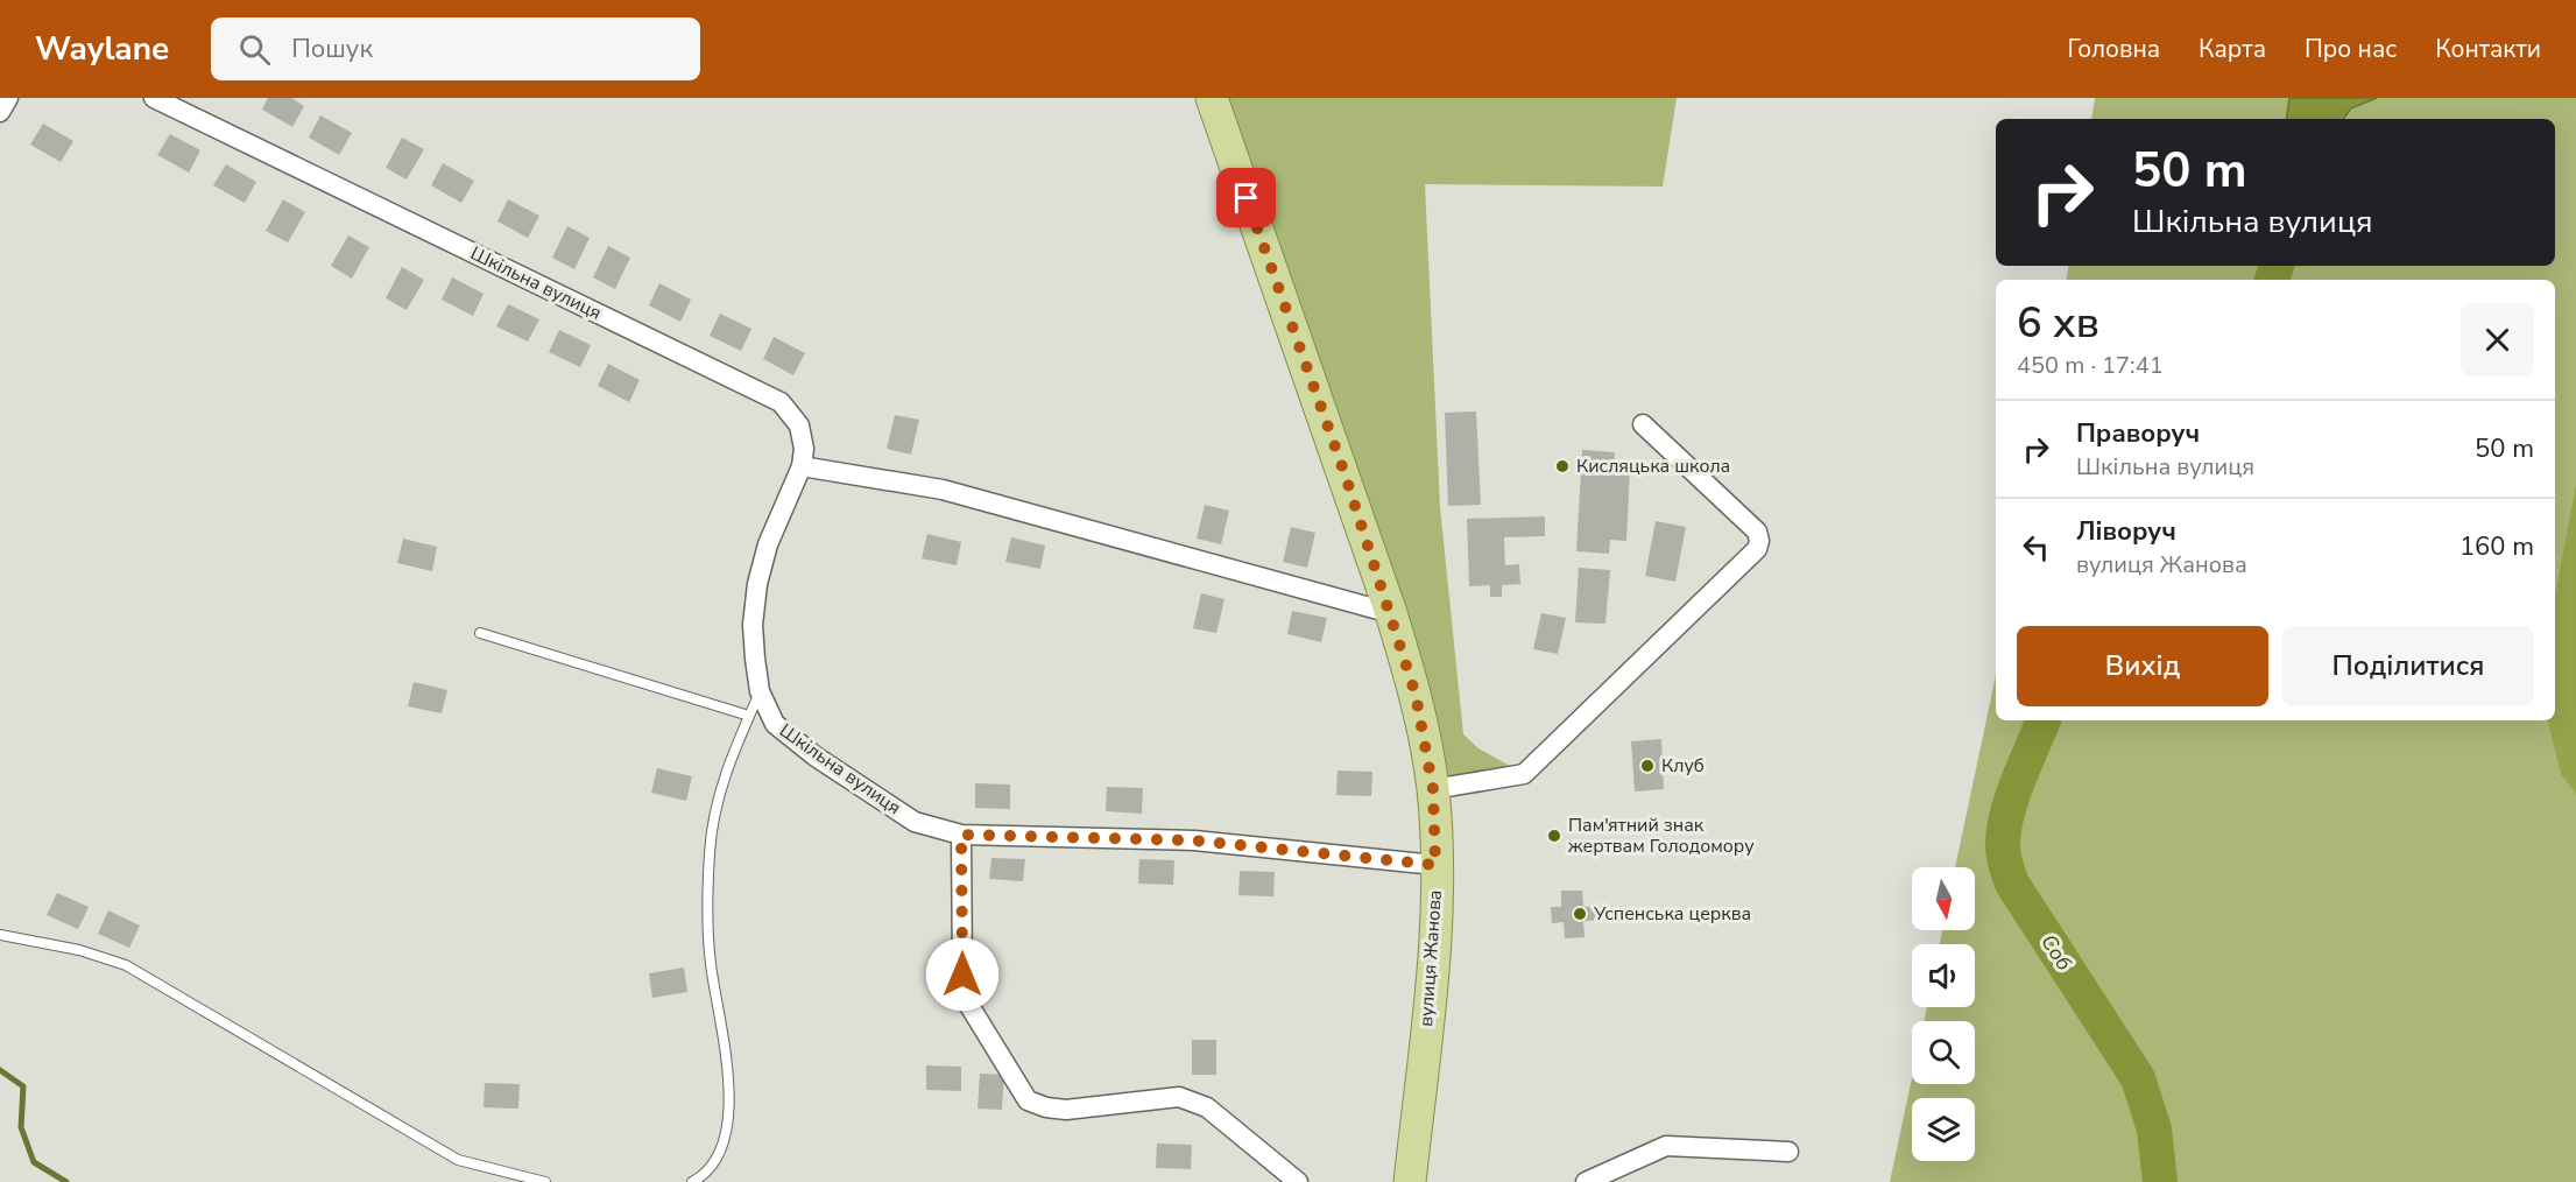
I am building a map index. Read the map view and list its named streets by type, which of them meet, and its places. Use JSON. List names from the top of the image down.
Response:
{
  "streets": {
    "main road": ["вулиця Жанова"],
    "street": ["Шкільна вулиця"]
  },
  "crossings": [
    ["Шкільна вулиця", "вулиця Жанова"]
  ],
  "water": ["Соб"],
  "places": [
    "Кисляцька школа",
    "Клуб",
    "Пам'ятний знак жертвам Голодомору",
    "Успенська церква"
  ],
  "north": "bottom",
  "page": {
    "header": "Waylane",
    "search": "Пошук",
    "nav": [
      "Головна",
      "Карта",
      "Про нас",
      "Контакти"
    ],
    "turn": ["50 m", "Шкільна вулиця"],
    "heading": ["6 хв", "450 m · 17:41"],
    "list": [
      {
        "name": "Праворуч",
        "note": "Шкільна вулиця",
        "value": "50 m"
      },
      {
        "name": "Ліворуч",
        "note": "вулиця Жанова",
        "value": "160 m"
      }
    ],
    "buttons": ["Вихід", "Поділитися"]
  }
}
